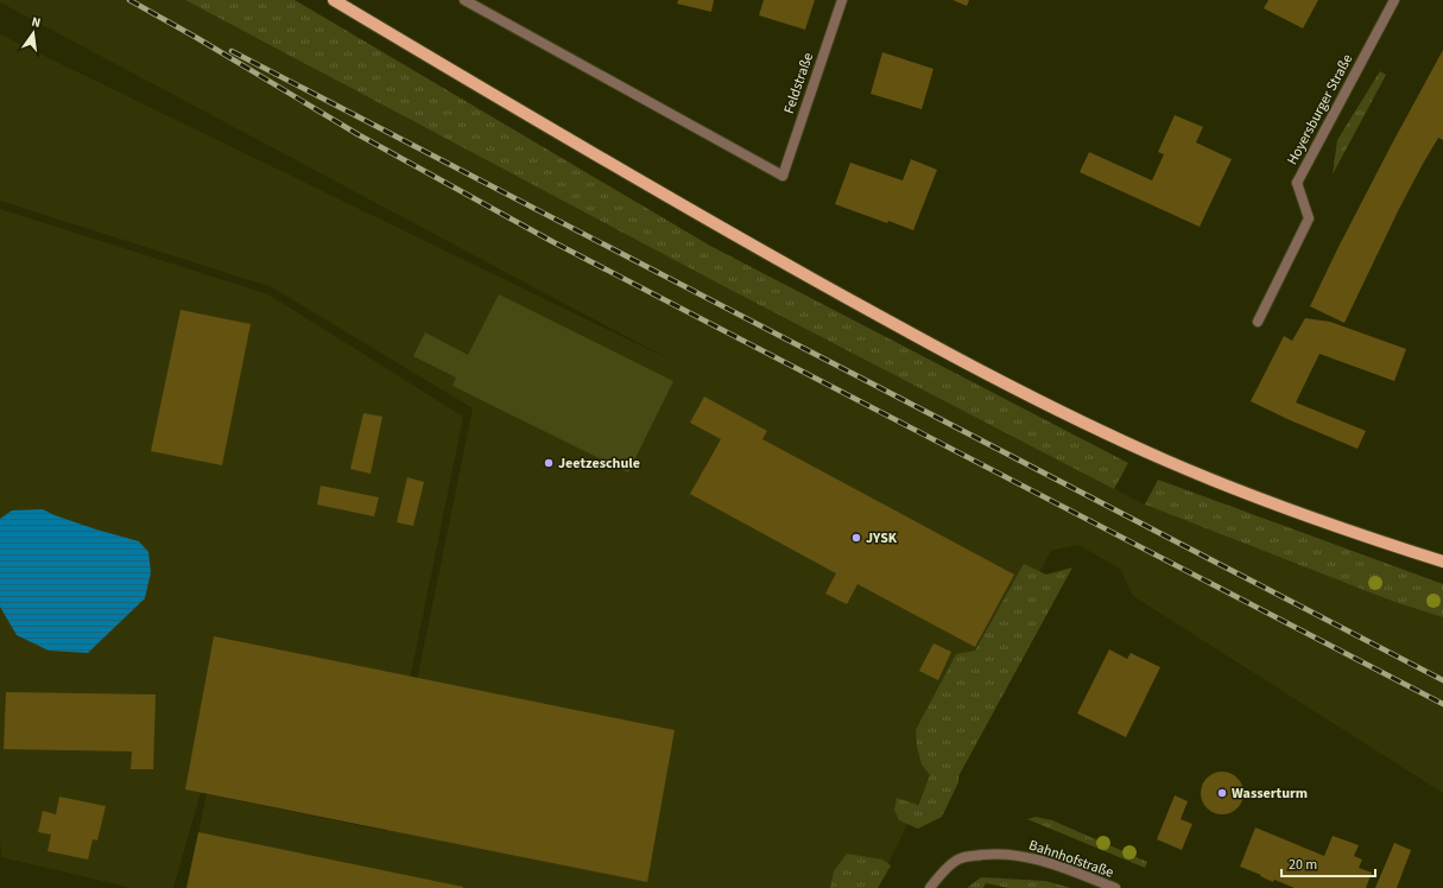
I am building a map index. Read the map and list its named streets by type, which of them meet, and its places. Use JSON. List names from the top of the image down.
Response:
{
  "streets": {
    "street": ["Feldstraße", "Hoyersburger Straße", "Bahnhofstraße"]
  },
  "places": ["Jeetzeschule", "JYSK", "Wasserturm"],
  "scale_bar": "20 m",
  "north": "top"
}
